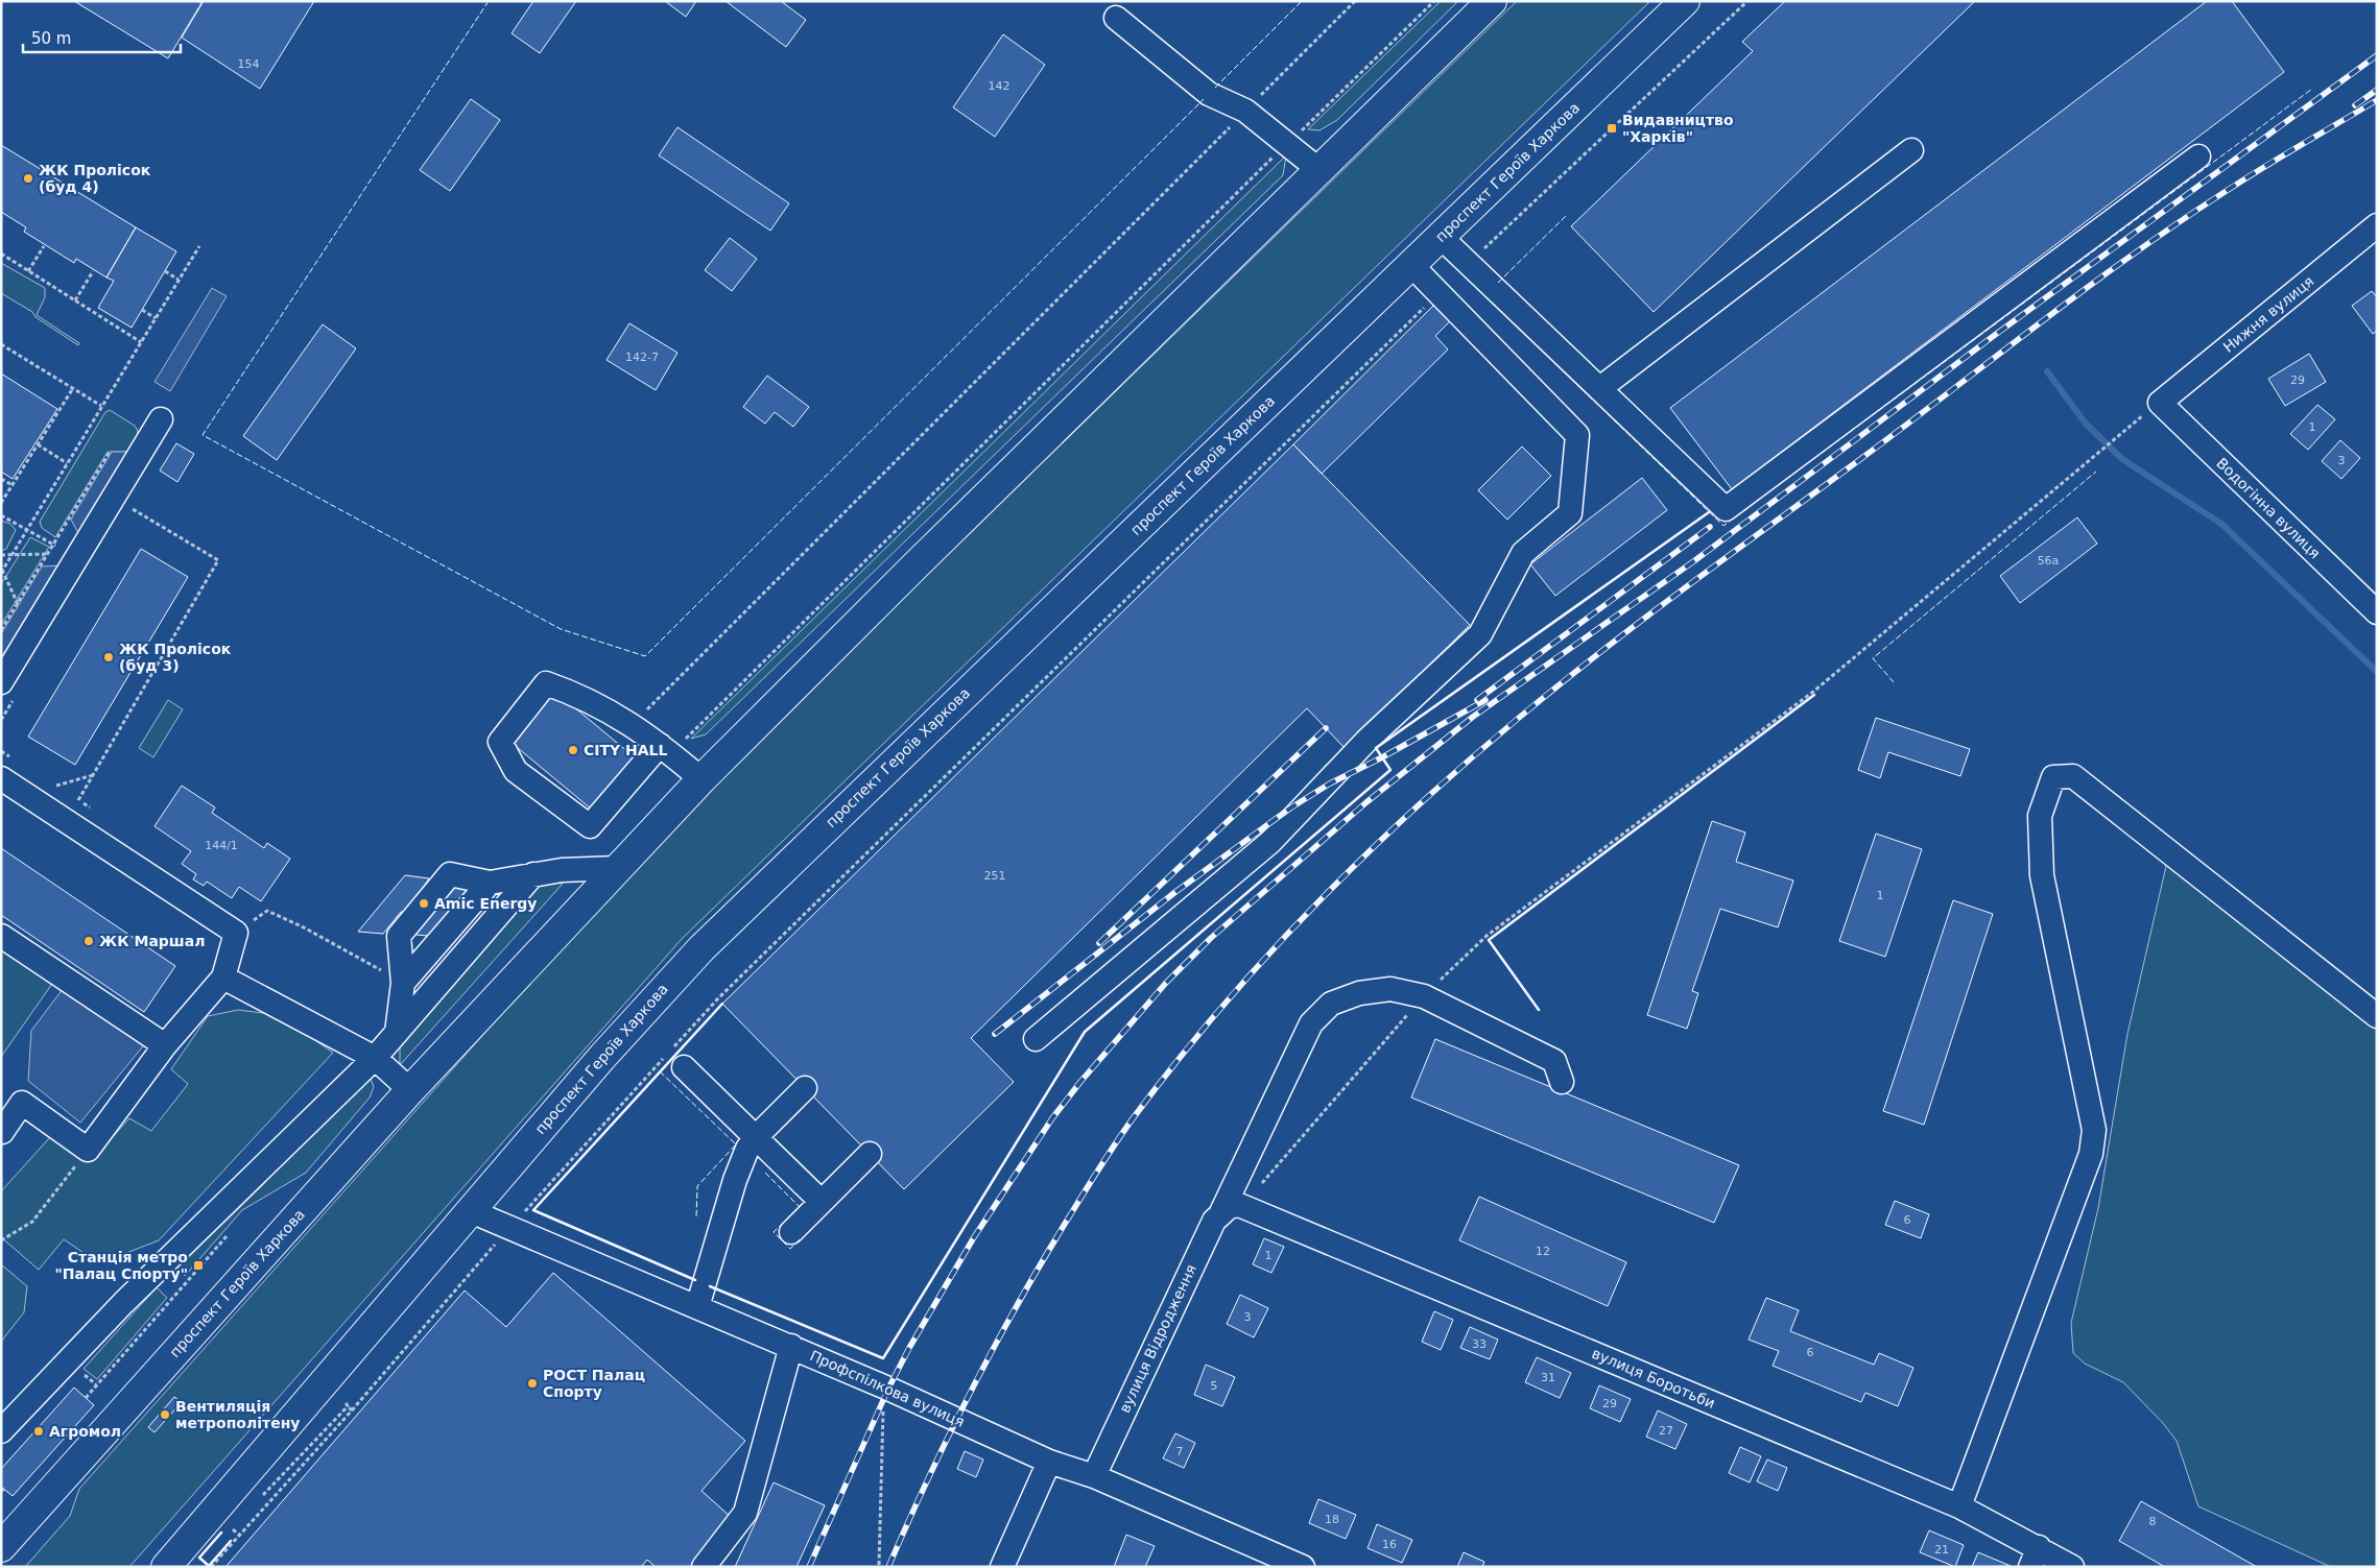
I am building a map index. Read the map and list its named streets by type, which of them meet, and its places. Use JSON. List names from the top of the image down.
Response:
{
  "streets": {
    "main road": ["проспект Героїв Харкова"],
    "street": [
      "Нижня вулиця",
      "Водогінна вулиця",
      "вулиця Відродження",
      "вулиця Боротьби",
      "Профспілкова вулиця"
    ]
  },
  "crossings": [
    ["проспект Героїв Харкова", "Профспілкова вулиця"],
    ["Нижня вулиця", "Водогінна вулиця"],
    ["вулиця Відродження", "вулиця Боротьби"],
    ["вулиця Відродження", "Профспілкова вулиця"]
  ],
  "places": {
    "transit": ["Видавництво \"Харків\"", "Станція метро \"Палац Спорту\""],
    "other": [
      "ЖК Пролісок (буд 4)",
      "ЖК Пролісок (буд 3)",
      "CITY HALL",
      "Amic Energy",
      "ЖК Маршал",
      "РОСТ Палац Спорту",
      "Вентиляція метрополітену",
      "Агромол"
    ]
  },
  "house_numbers": [
    "154",
    "142",
    "142-7",
    "29",
    "1",
    "3",
    "56а",
    "144/1",
    "251",
    "1",
    "6",
    "12",
    "1",
    "3",
    "33",
    "6",
    "31",
    "5",
    "29",
    "27",
    "7",
    "18",
    "8",
    "16",
    "21"
  ],
  "scale_bar": "50 m"
}
